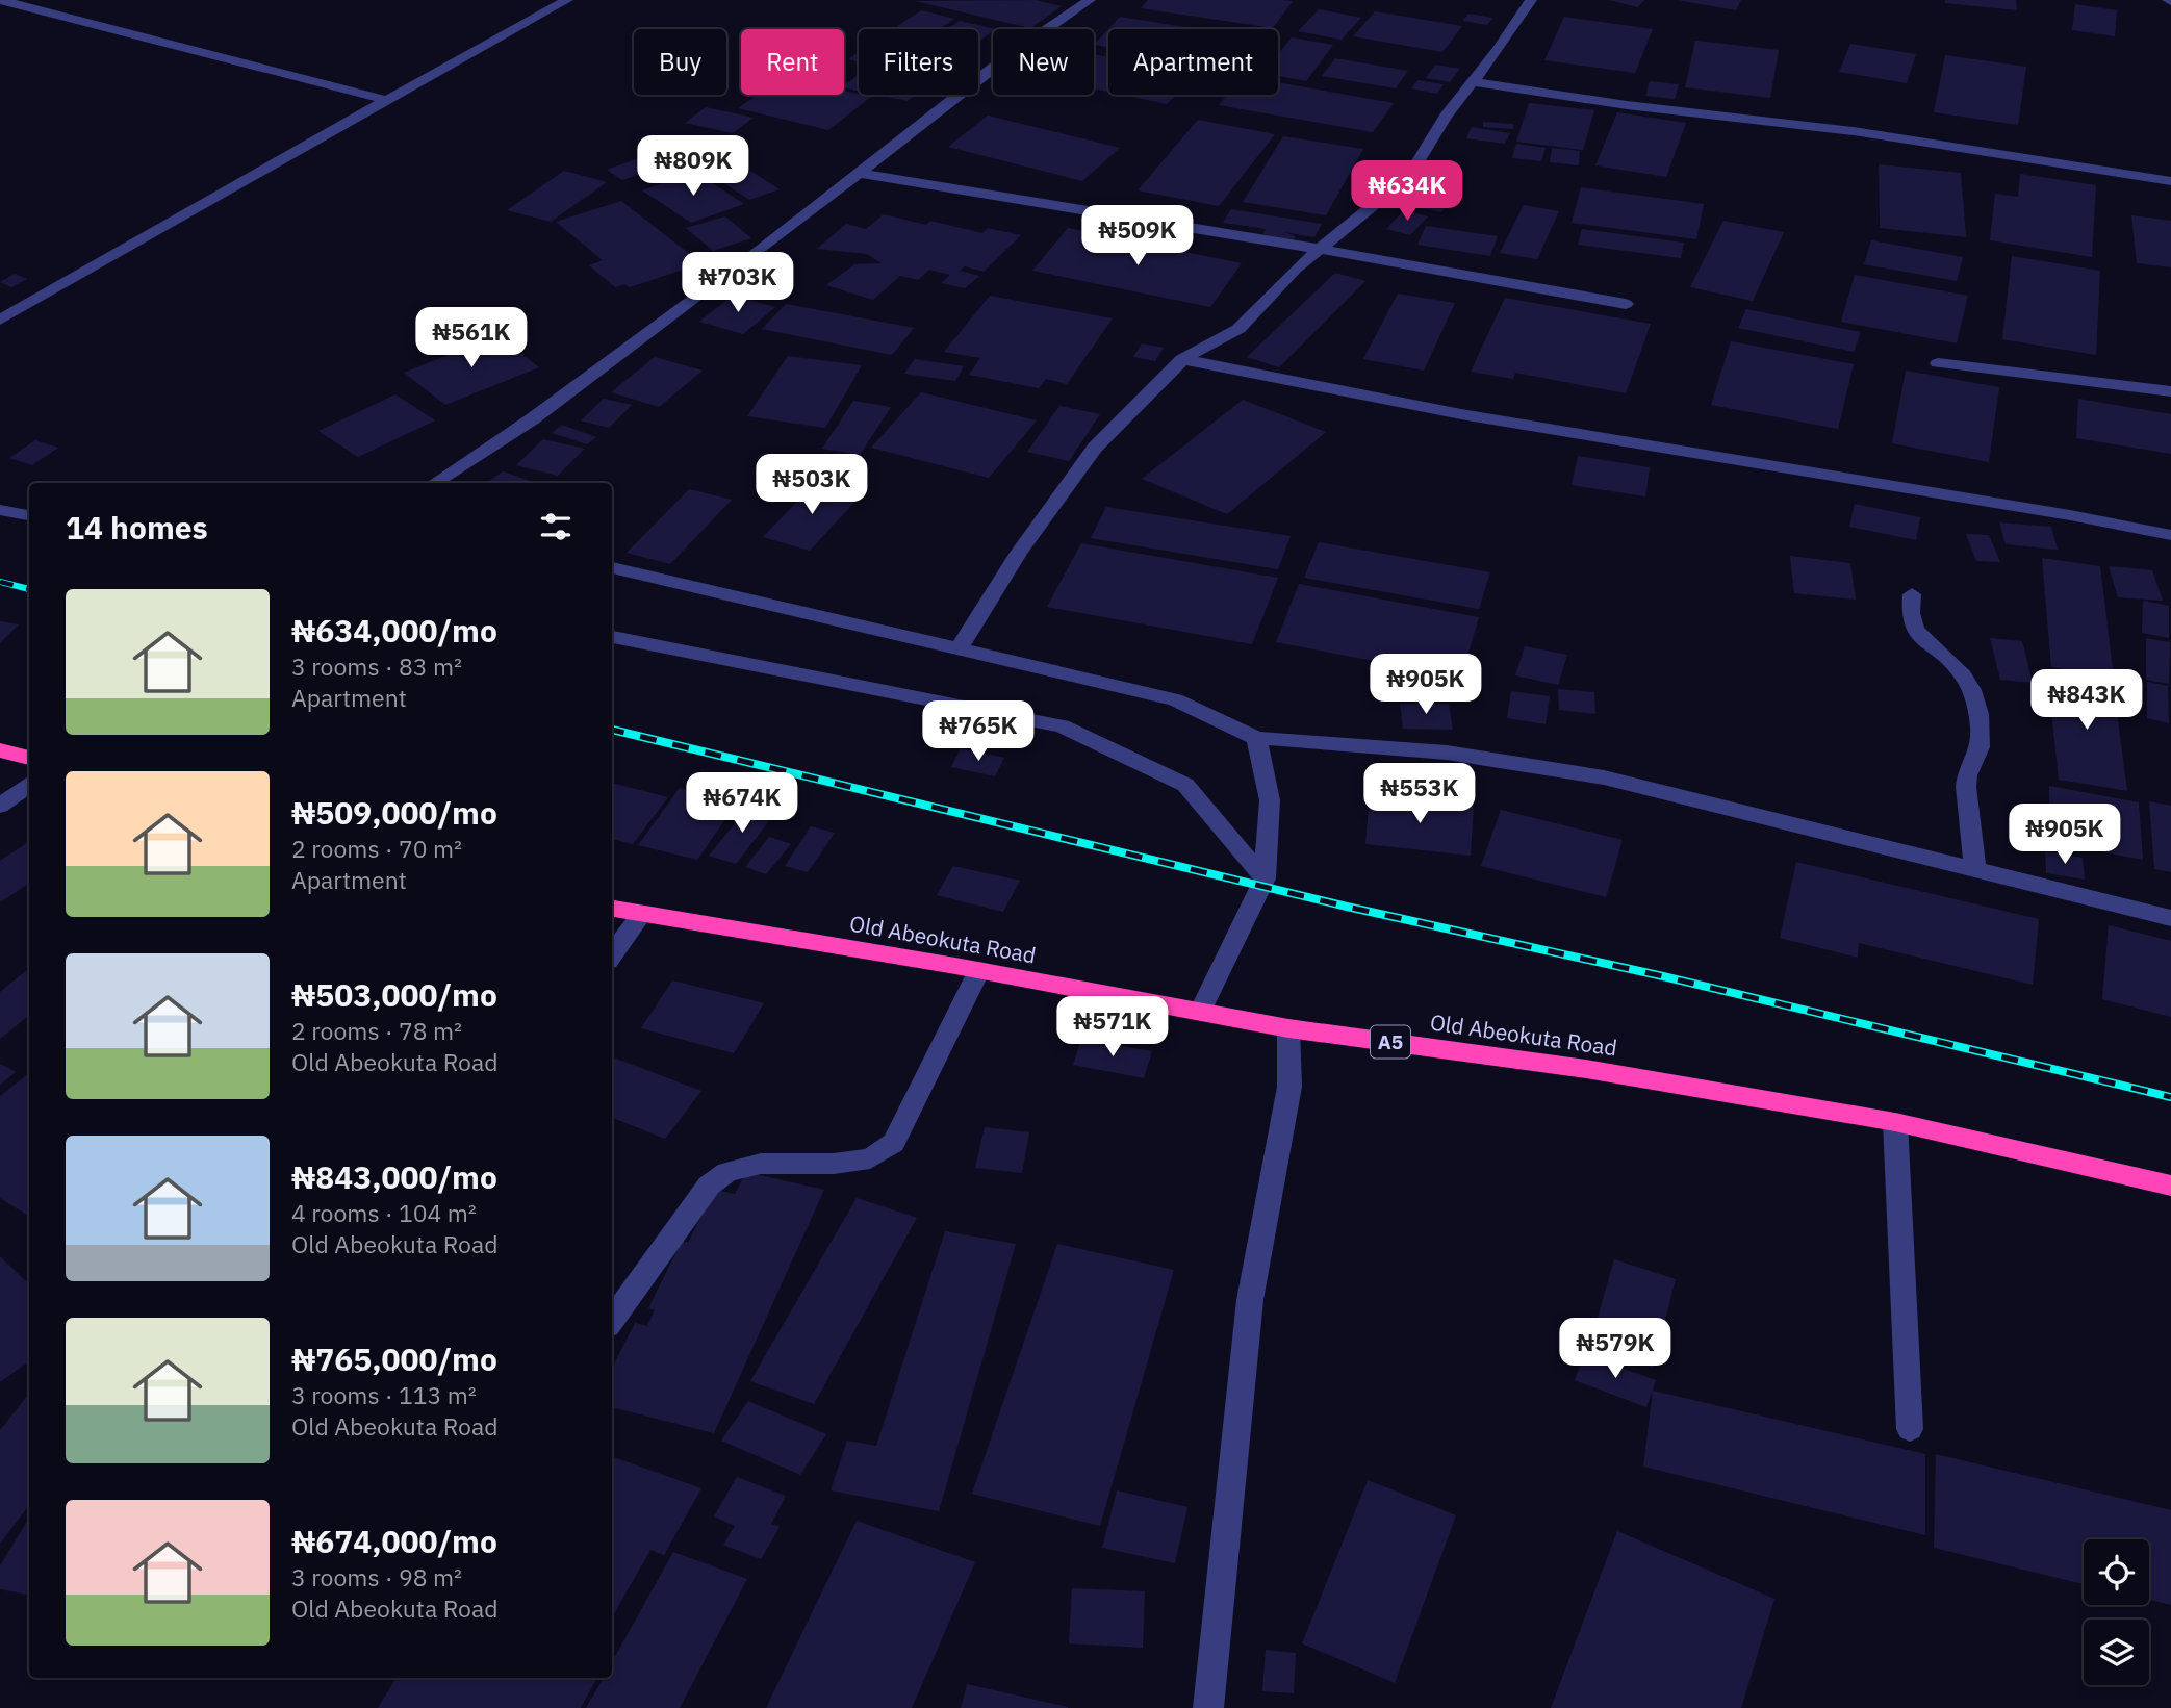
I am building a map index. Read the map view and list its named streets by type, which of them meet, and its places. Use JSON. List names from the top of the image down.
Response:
{
  "streets": {
    "highway": ["Old Abeokuta Road", "A5"]
  },
  "page": {
    "chip": [
      "Buy",
      "Rent",
      "Filters",
      "New",
      "Apartment"
    ],
    "price": [
      "₦809K",
      "₦634K",
      "₦509K",
      "₦703K",
      "₦561K",
      "₦503K",
      "₦905K",
      "₦843K",
      "₦765K",
      "₦553K",
      "₦674K",
      "₦905K",
      "₦571K",
      "₦579K"
    ],
    "heading": "14 homes",
    "list": [
      {
        "name": "₦634,000/mo",
        "note": "3 rooms · 83 m² · Apartment"
      },
      {
        "name": "₦509,000/mo",
        "note": "2 rooms · 70 m² · Apartment"
      },
      {
        "name": "₦503,000/mo",
        "note": "2 rooms · 78 m² · Old Abeokuta Road"
      },
      {
        "name": "₦843,000/mo",
        "note": "4 rooms · 104 m² · Old Abeokuta Road"
      },
      {
        "name": "₦765,000/mo",
        "note": "3 rooms · 113 m² · Old Abeokuta Road"
      },
      {
        "name": "₦674,000/mo",
        "note": "3 rooms · 98 m² · Old Abeokuta Road"
      }
    ]
  }
}
